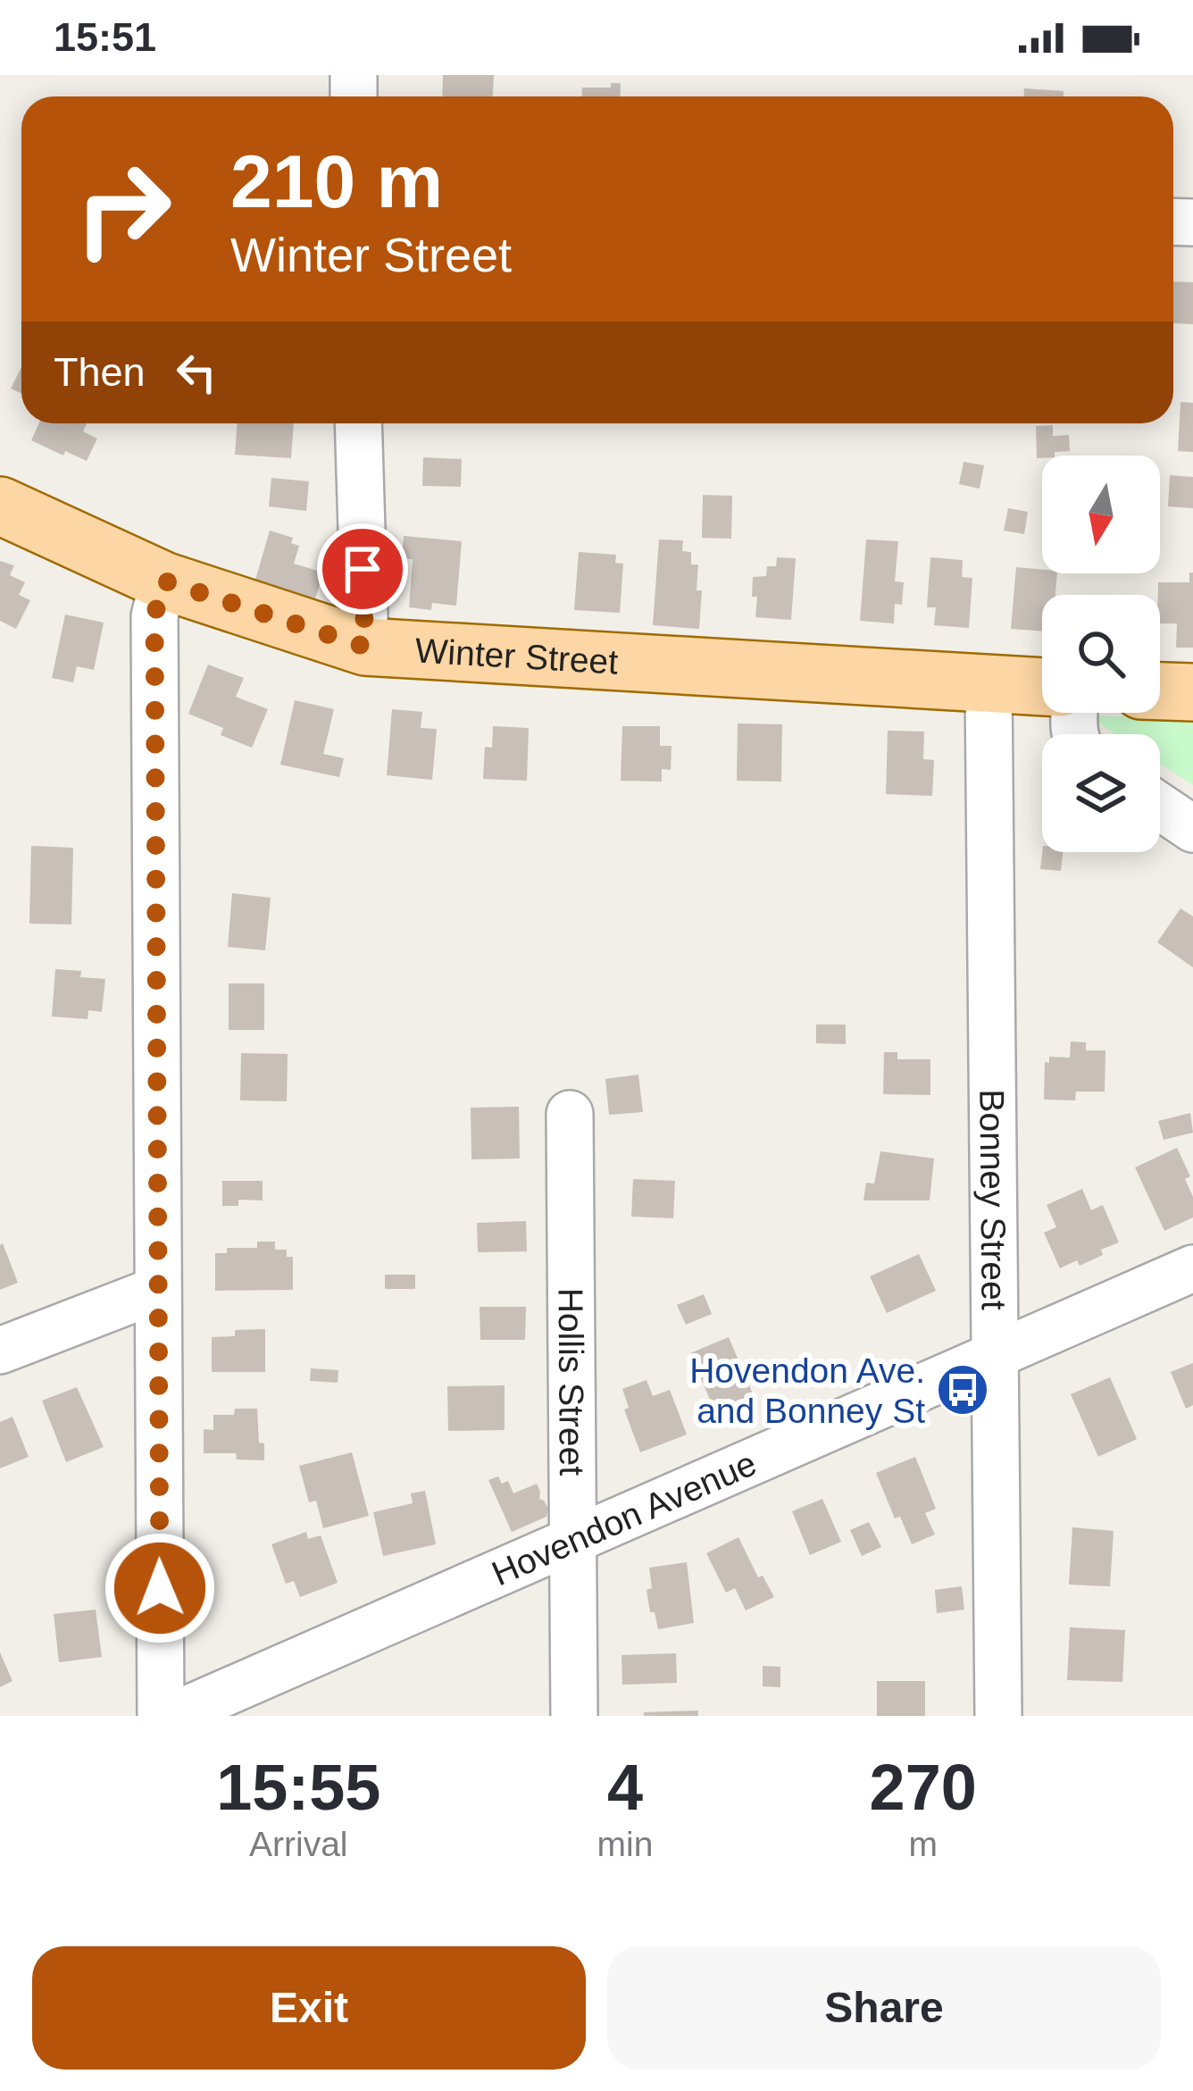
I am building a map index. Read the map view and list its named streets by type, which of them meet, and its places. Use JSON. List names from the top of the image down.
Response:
{
  "streets": {
    "main road": ["Winter Street"],
    "street": ["Bonney Street", "Hollis Street", "Hovendon Avenue"]
  },
  "crossings": [
    ["Winter Street", "Bonney Street"],
    ["Bonney Street", "Hovendon Avenue"],
    ["Hollis Street", "Hovendon Avenue"]
  ],
  "places": {
    "bus stop": ["Hovendon Ave. and Bonney St"]
  },
  "north": "bottom",
  "page": {
    "status": "15:51",
    "turn": ["210 m", "Winter Street"],
    "then": "Then",
    "eta": [
      "15:55",
      "Arrival",
      "4",
      "min",
      "270",
      "m"
    ],
    "buttons": ["Exit", "Share"]
  }
}
